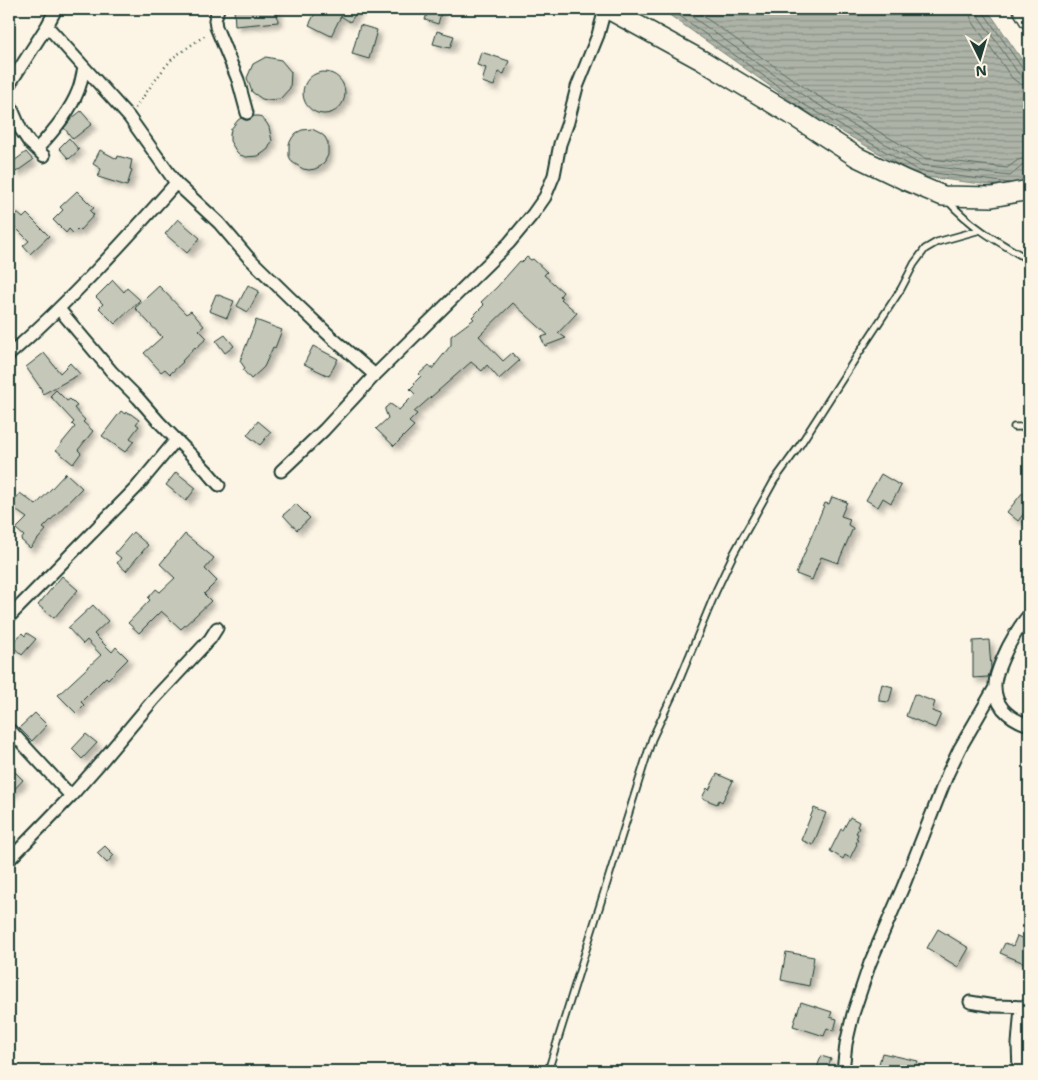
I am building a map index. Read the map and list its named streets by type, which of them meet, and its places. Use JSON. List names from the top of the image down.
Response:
{
  "north": "bottom"
}
